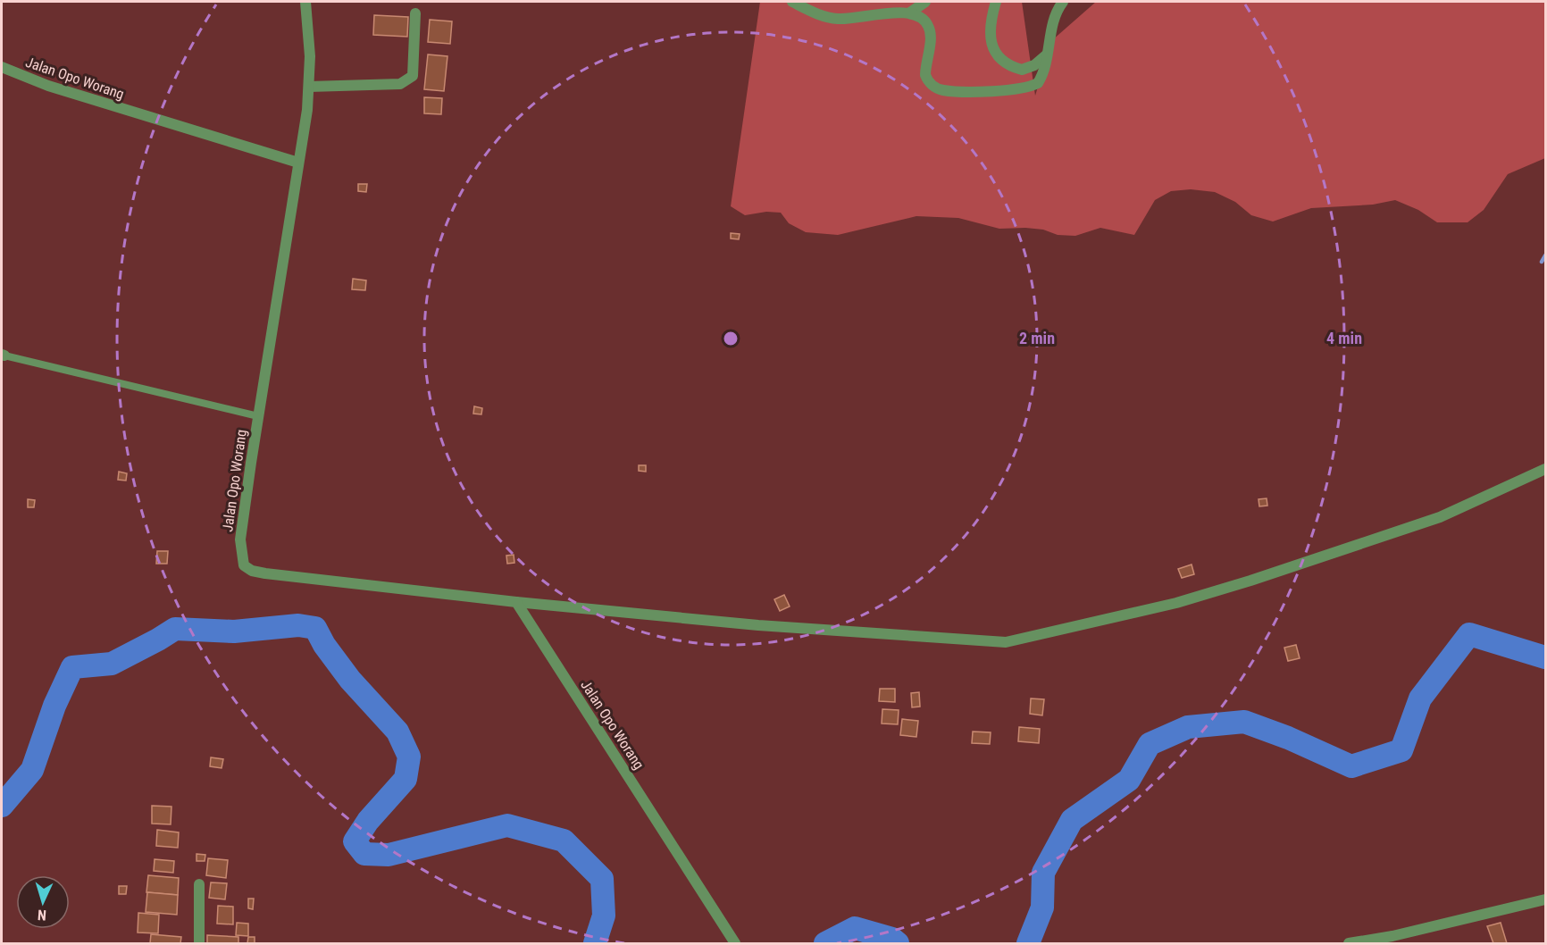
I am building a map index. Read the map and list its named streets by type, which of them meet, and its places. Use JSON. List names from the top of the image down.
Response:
{
  "streets": {
    "street": ["Jalan Opo Worang"]
  },
  "north": "bottom",
  "rings": ["2 min", "4 min"]
}
